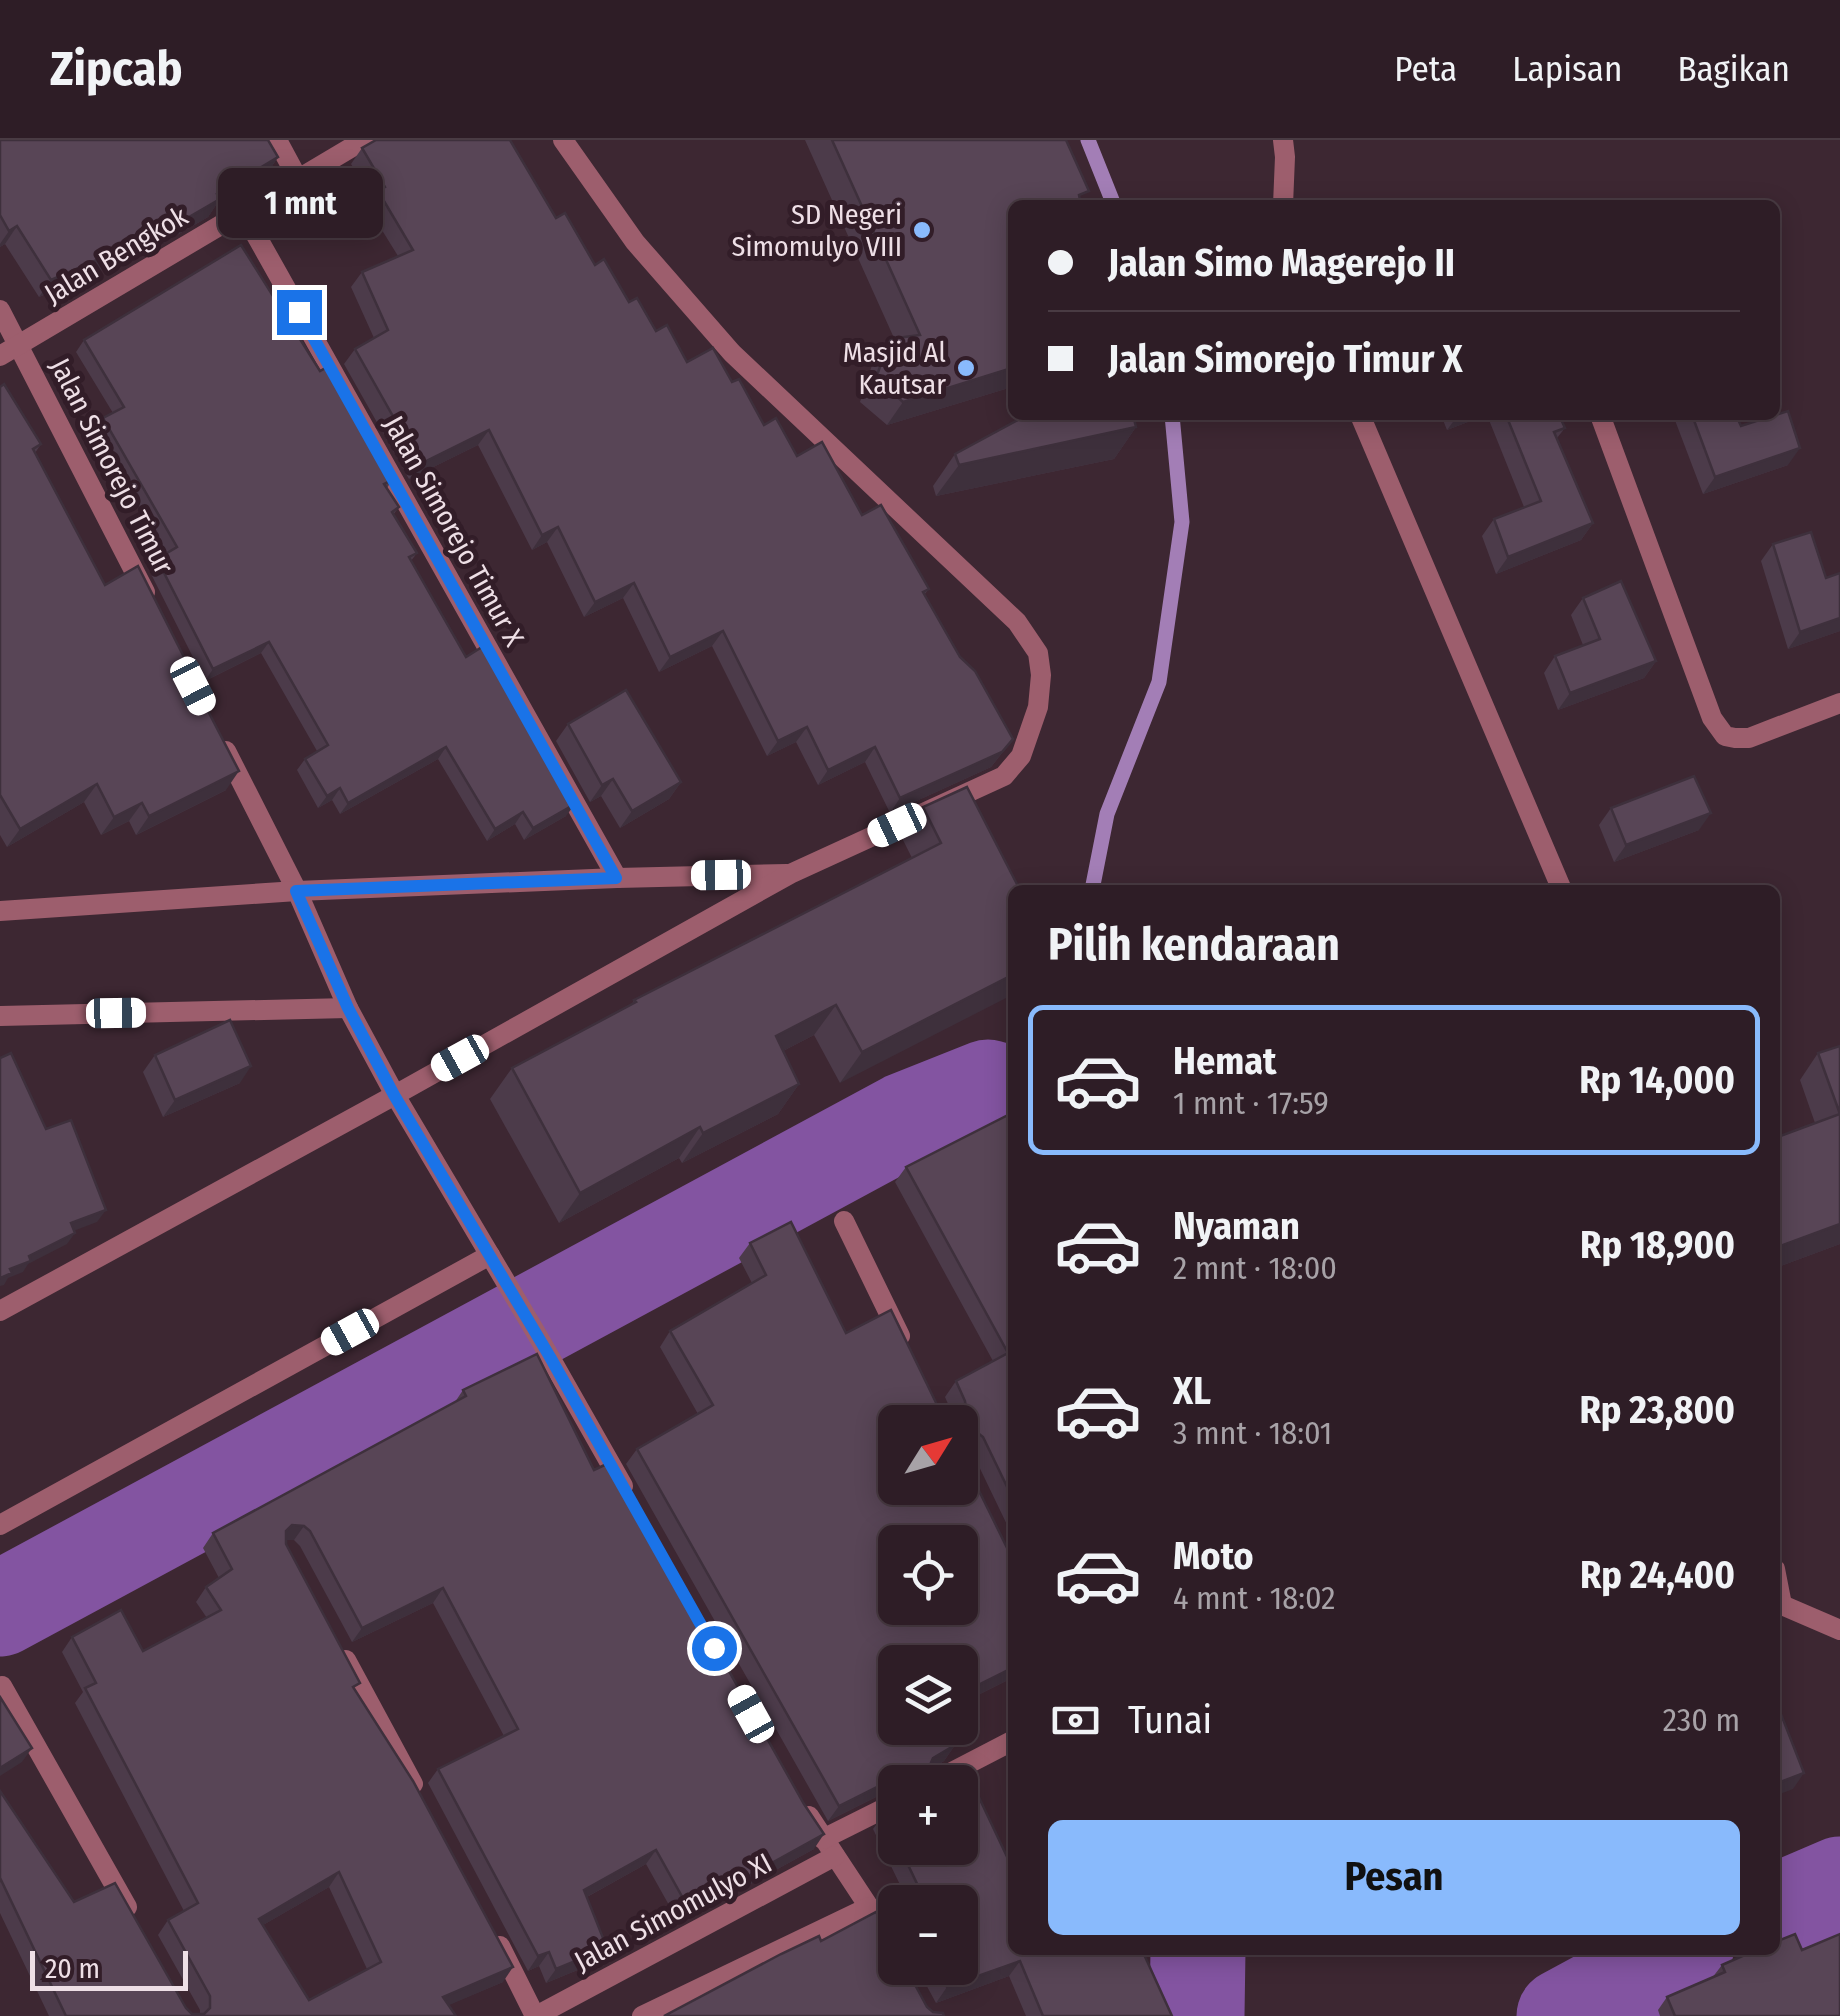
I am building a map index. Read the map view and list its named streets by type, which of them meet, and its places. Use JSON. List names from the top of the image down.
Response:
{
  "streets": {
    "street": [
      "Jalan Bengkok",
      "Jalan Simorejo Timur",
      "Jalan Simorejo Timur X",
      "Jalan Simomulyo XI"
    ]
  },
  "crossings": [
    ["Jalan Bengkok", "Jalan Simorejo Timur"],
    ["Jalan Bengkok", "Jalan Simorejo Timur X"]
  ],
  "places": ["SD Negeri Simomulyo VIII", "Masjid Al Kautsar"],
  "scale_bar": "20 m",
  "north": "top right",
  "page": {
    "header": "Zipcab",
    "nav": ["Peta", "Lapisan", "Bagikan"],
    "bubble": "1 mnt",
    "banner": ["Jalan Simo Magerejo II", "Jalan Simorejo Timur X"],
    "heading": "Pilih kendaraan",
    "list": [
      {
        "name": "Hemat",
        "note": "1 mnt · 17:59",
        "value": "Rp 14,000"
      },
      {
        "name": "Nyaman",
        "note": "2 mnt · 18:00",
        "value": "Rp 18,900"
      },
      {
        "name": "XL",
        "note": "3 mnt · 18:01",
        "value": "Rp 23,800"
      },
      {
        "name": "Moto",
        "note": "4 mnt · 18:02",
        "value": "Rp 24,400"
      }
    ],
    "map_buttons": ["+", "−"],
    "pay": ["Tunai", "230 m"],
    "buttons": "Pesan",
    "scale": "20 m"
  }
}
